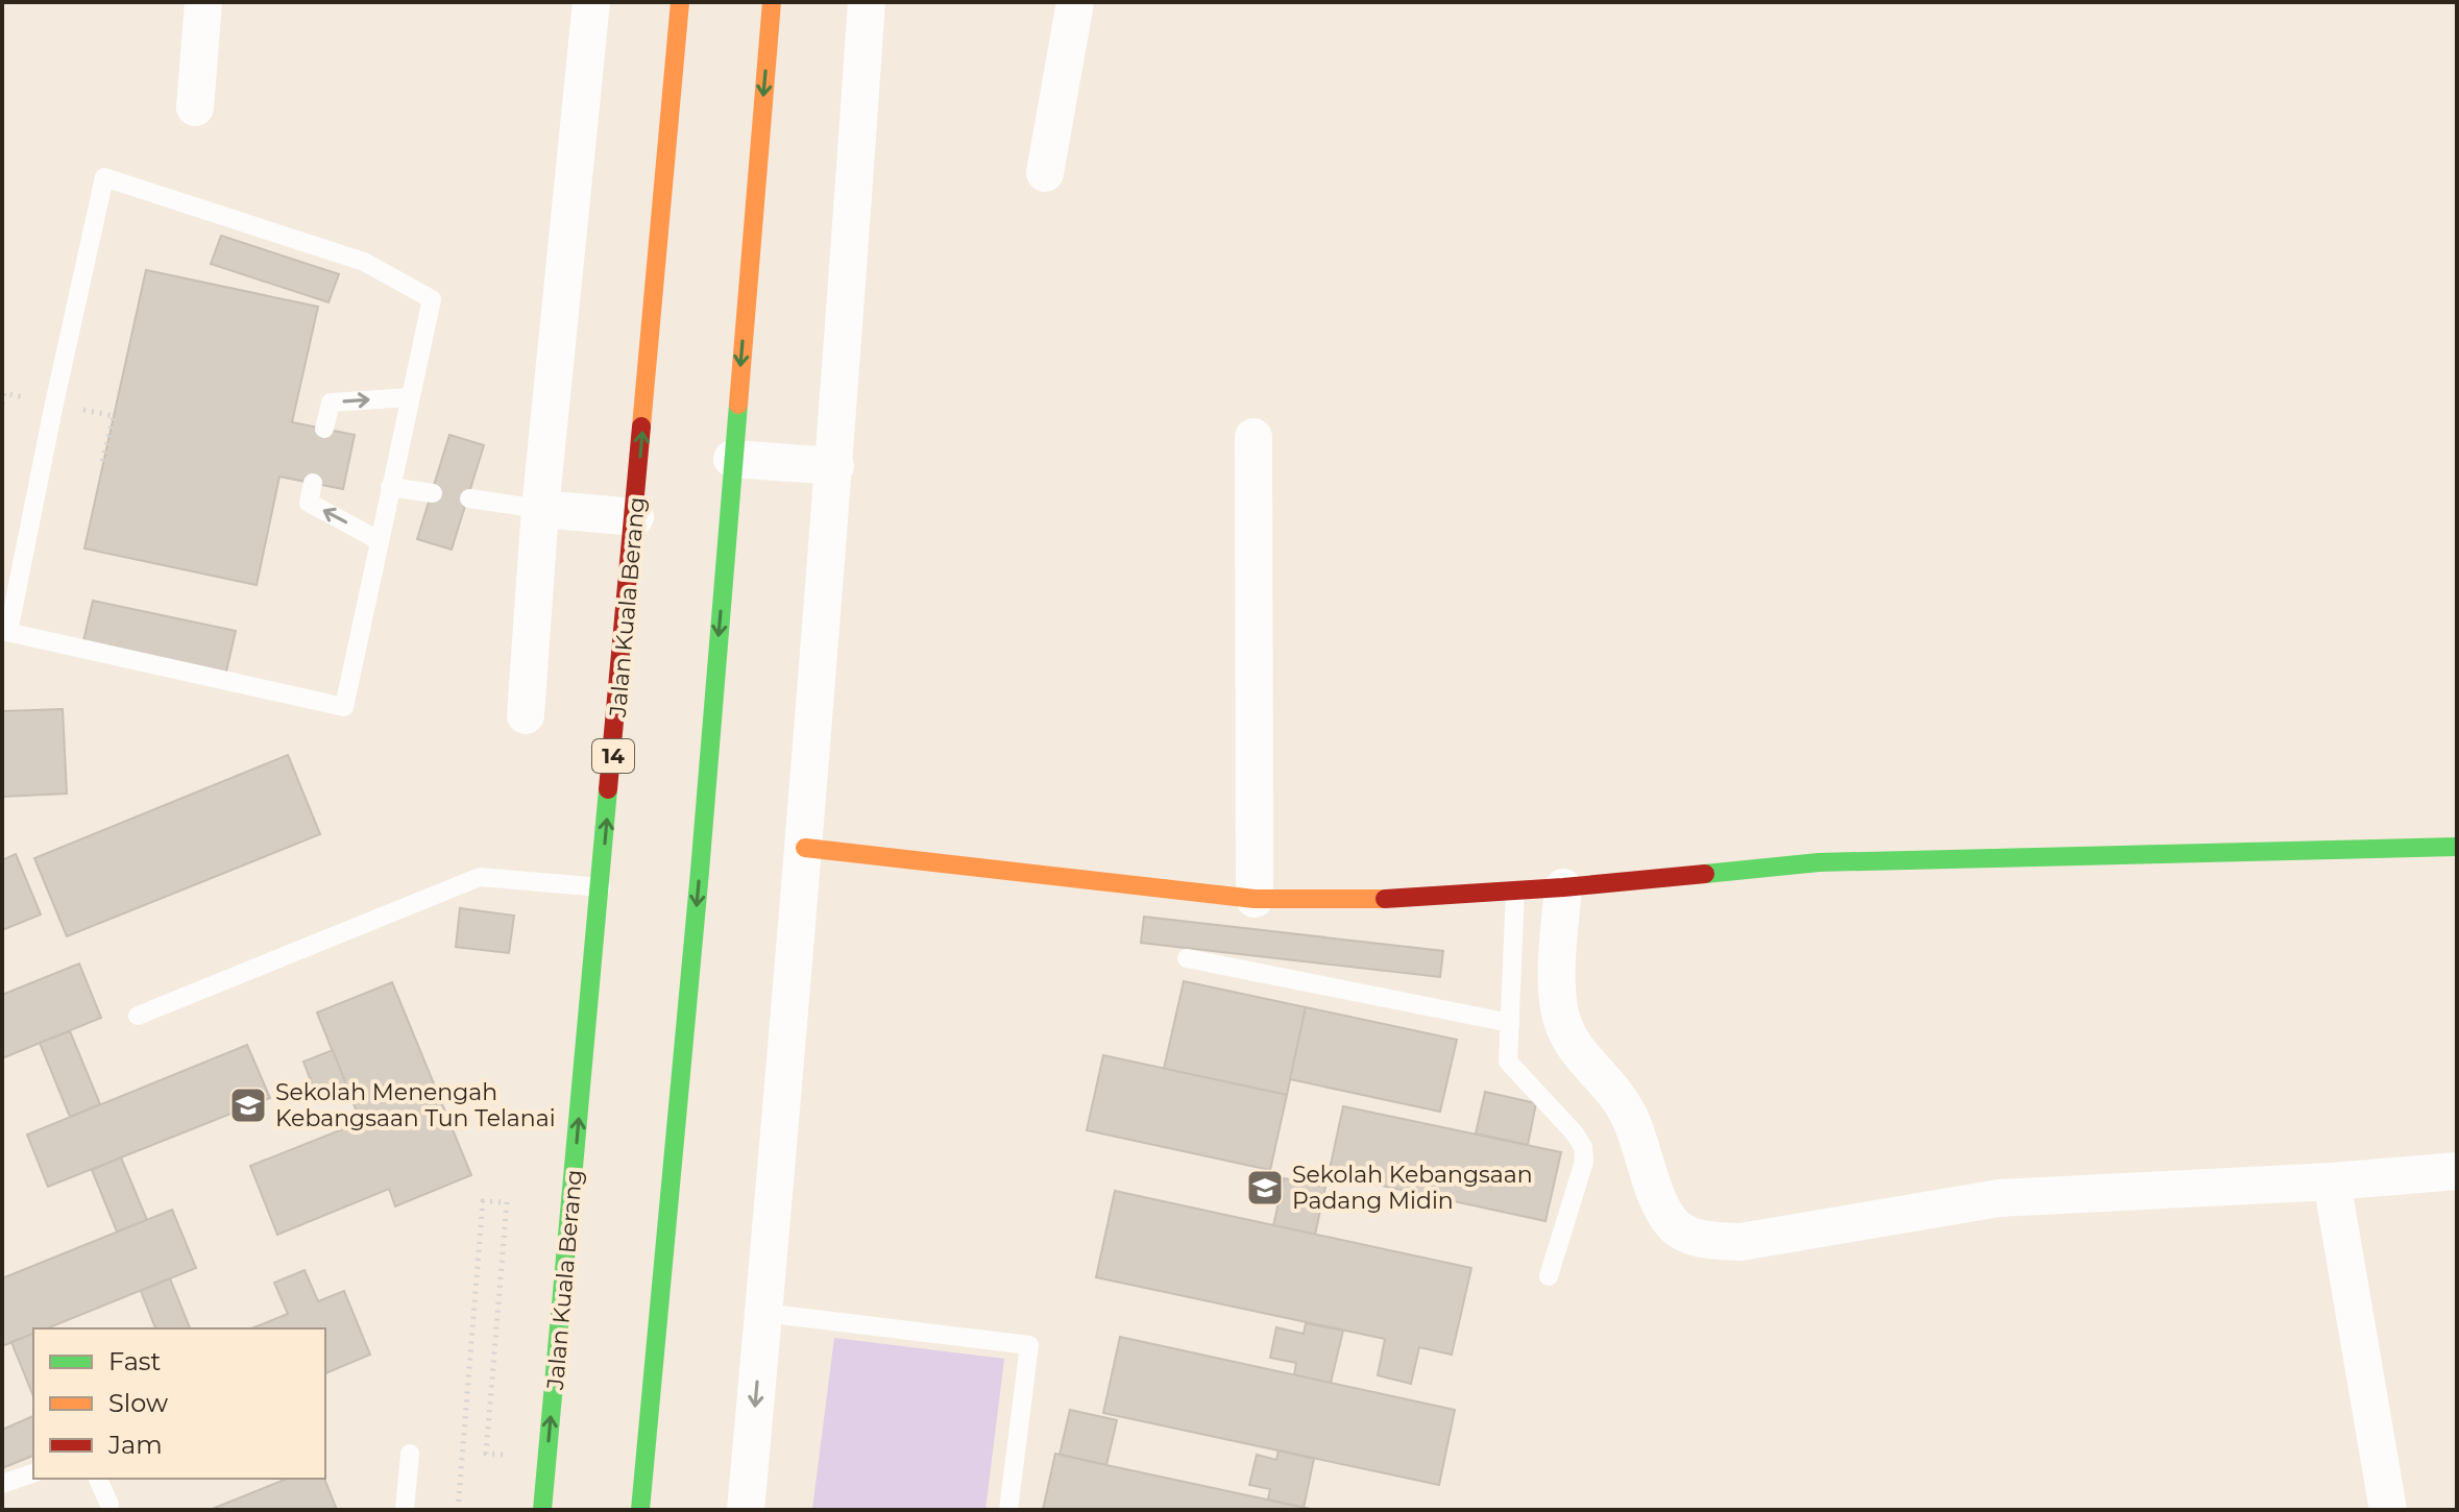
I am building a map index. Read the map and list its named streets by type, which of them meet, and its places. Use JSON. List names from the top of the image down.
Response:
{
  "streets": {
    "main road": ["Jalan Kuala Berang", "14"]
  },
  "places": {
    "school or university": ["Sekolah Menengah Kebangsaan Tun Telanai", "Sekolah Kebangsaan Padang Midin"]
  },
  "legend": ["Fast", "Slow", "Jam"]
}
